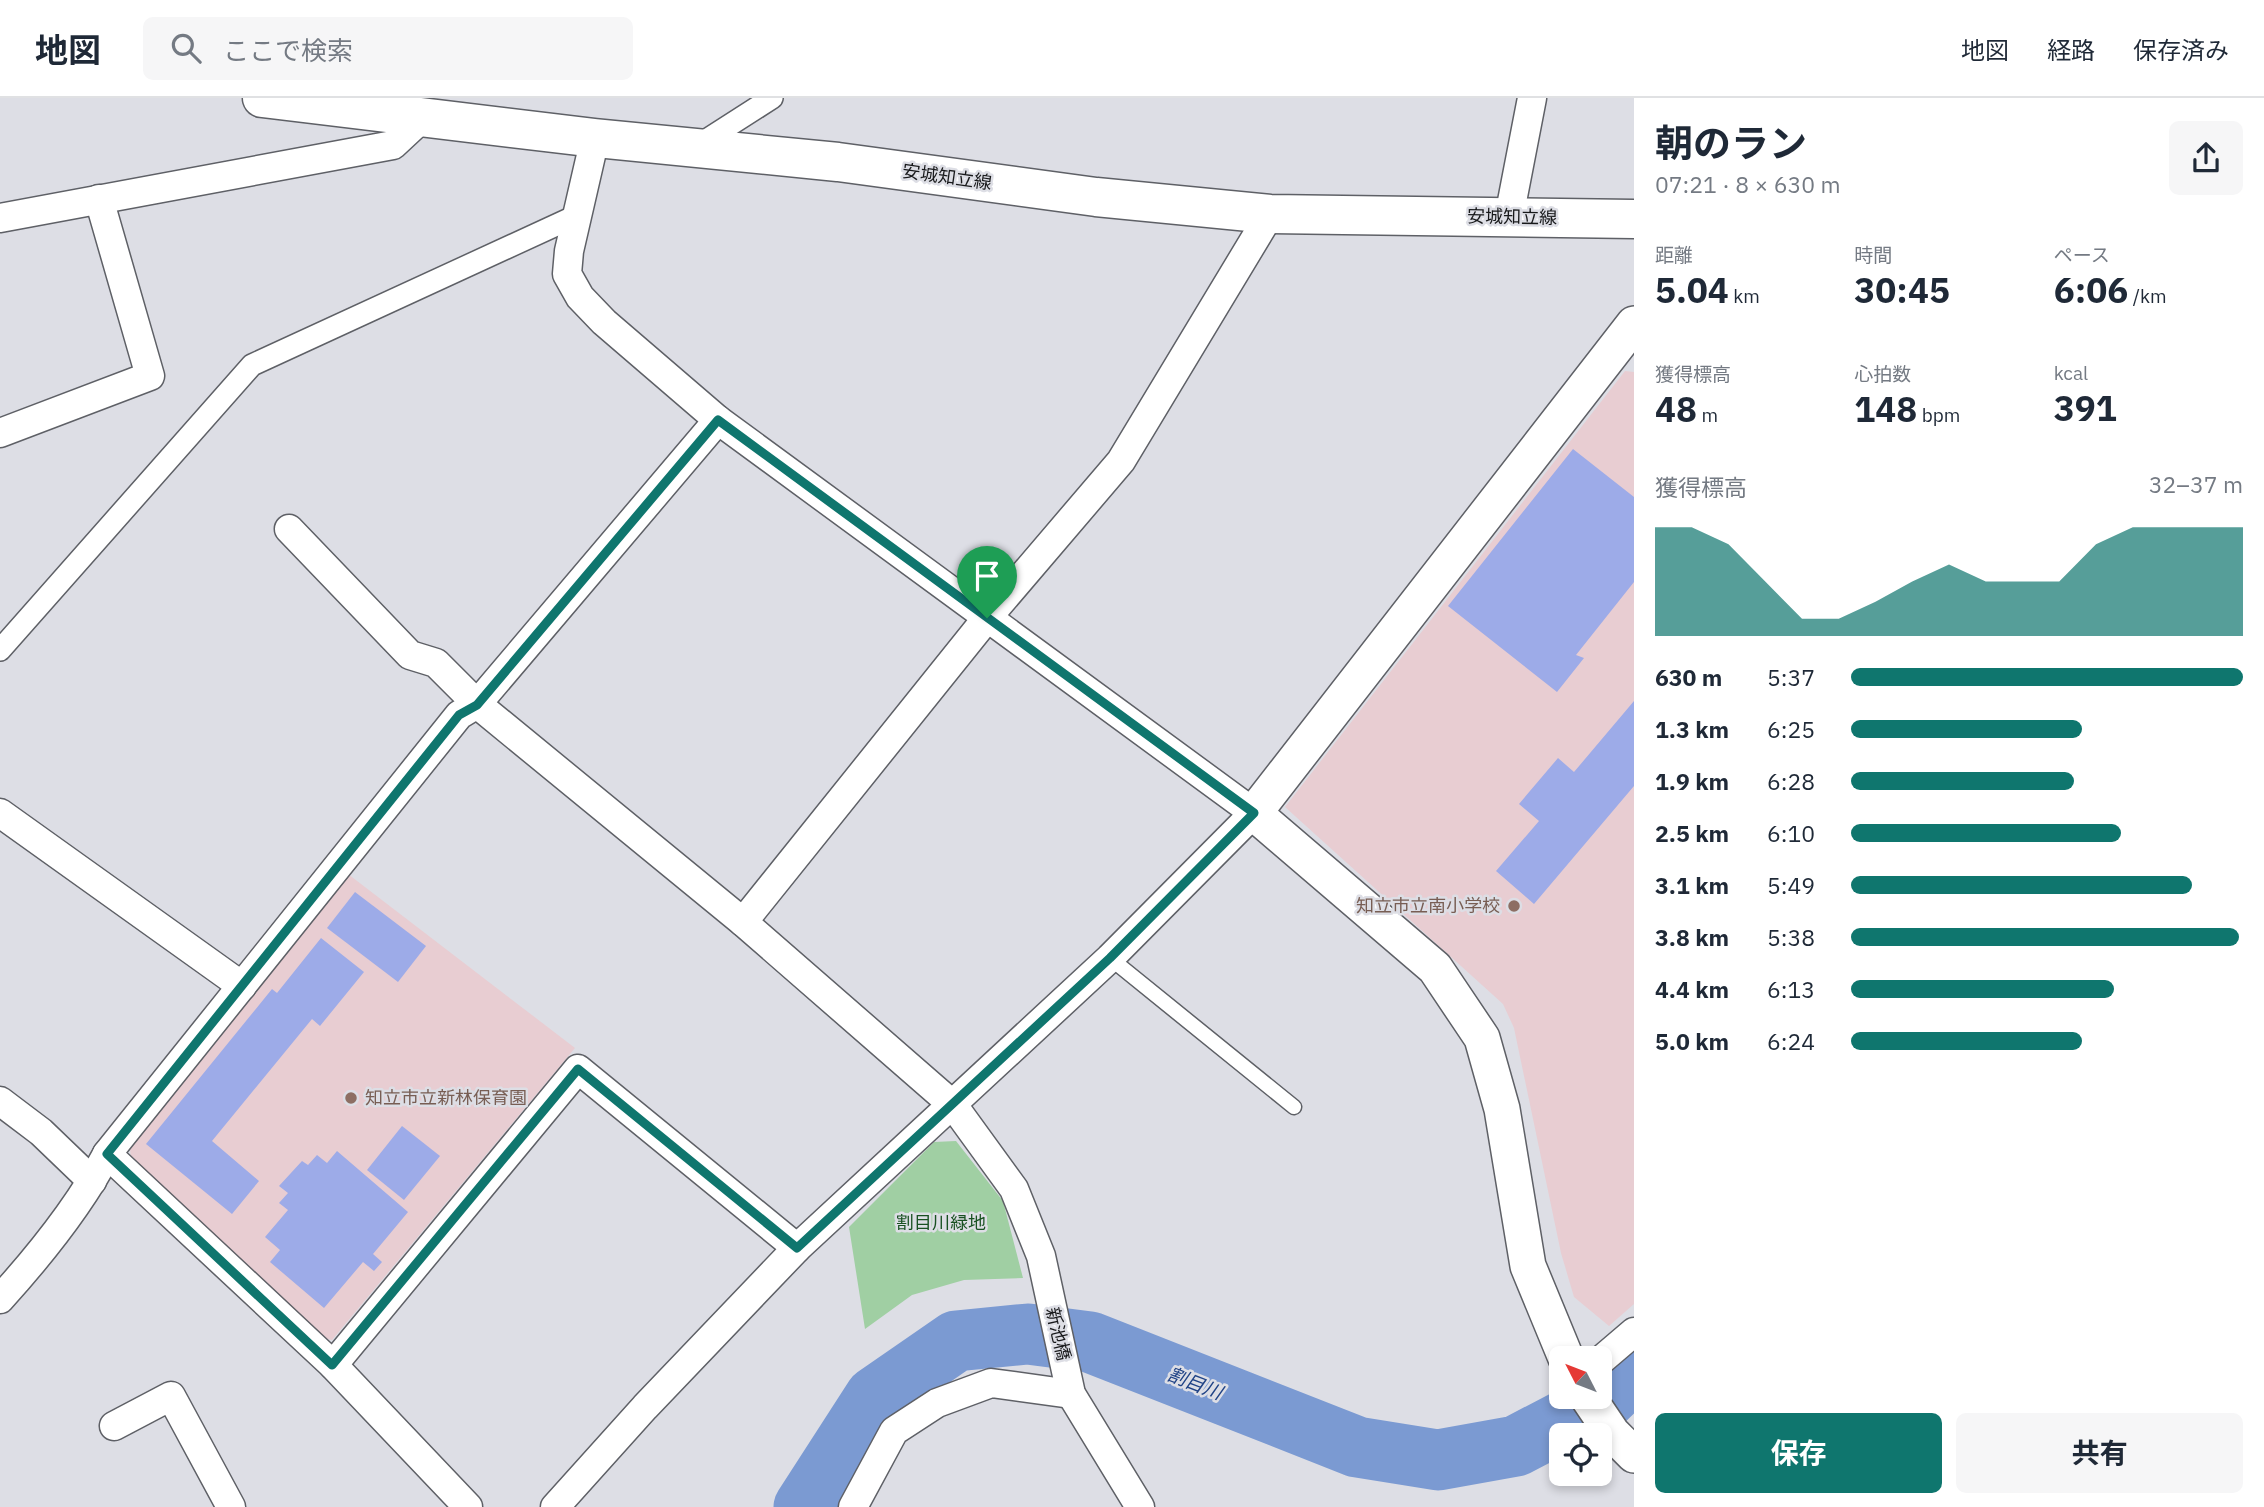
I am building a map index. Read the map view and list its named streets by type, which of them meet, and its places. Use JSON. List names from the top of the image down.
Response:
{
  "streets": {
    "main road": ["安城知立線"],
    "street": ["新池橋"]
  },
  "water": ["割目川"],
  "parks": ["割目川緑地"],
  "places": ["知立市立南小学校", "知立市立新林保育園"],
  "north": "top left",
  "page": {
    "header": "地図",
    "search": "ここで検索",
    "nav": ["地図", "経路", "保存済み"],
    "heading": ["朝のラン", "07:21 · 8 × 630 m"],
    "stats": [
      ["距離", "5.04 km"],
      ["時間", "30:45"],
      ["ペース", "6:06 /km"],
      ["獲得標高", "48 m"],
      ["心拍数", "148 bpm"],
      ["kcal", "391"]
    ],
    "chart": ["獲得標高", "32–37 m"],
    "list": [
      {
        "name": "630 m",
        "note": "5:37"
      },
      {
        "name": "1.3 km",
        "note": "6:25"
      },
      {
        "name": "1.9 km",
        "note": "6:28"
      },
      {
        "name": "2.5 km",
        "note": "6:10"
      },
      {
        "name": "3.1 km",
        "note": "5:49"
      },
      {
        "name": "3.8 km",
        "note": "5:38"
      },
      {
        "name": "4.4 km",
        "note": "6:13"
      },
      {
        "name": "5.0 km",
        "note": "6:24"
      }
    ],
    "buttons": ["保存", "共有"]
  }
}
